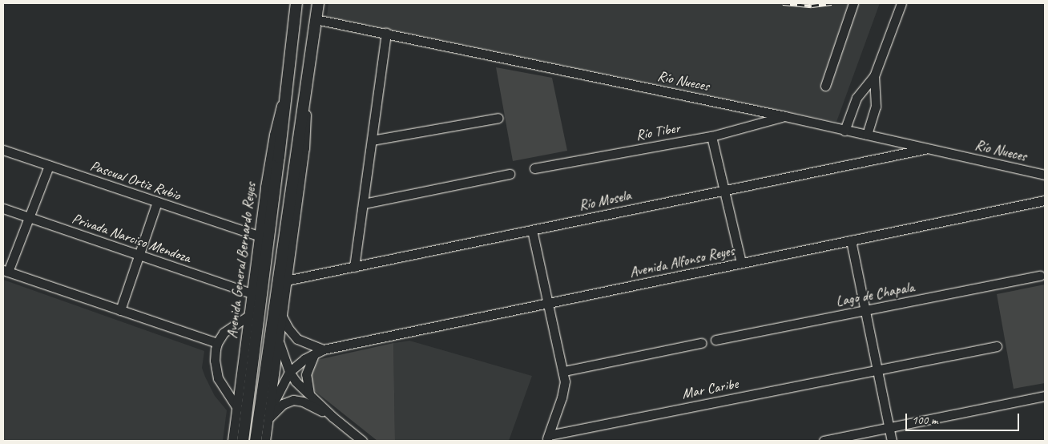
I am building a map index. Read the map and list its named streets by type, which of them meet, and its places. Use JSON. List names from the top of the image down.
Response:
{
  "streets": {
    "main road": ["Avenida General Bernardo Reyes"],
    "street": [
      "Río Nueces",
      "Río Tiber",
      "Pascual Ortiz Rubio",
      "Río Mosela",
      "Privada Narciso Mendoza",
      "Avenida Alfonso Reyes",
      "Lago de Chapala",
      "Mar Caribe"
    ]
  },
  "crossings": [
    ["Río Nueces", "Río Tiber"],
    ["Río Nueces", "Río Mosela"],
    ["Pascual Ortiz Rubio", "Avenida General Bernardo Reyes"],
    ["Privada Narciso Mendoza", "Avenida General Bernardo Reyes"]
  ],
  "scale_bar": "100 m"
}
